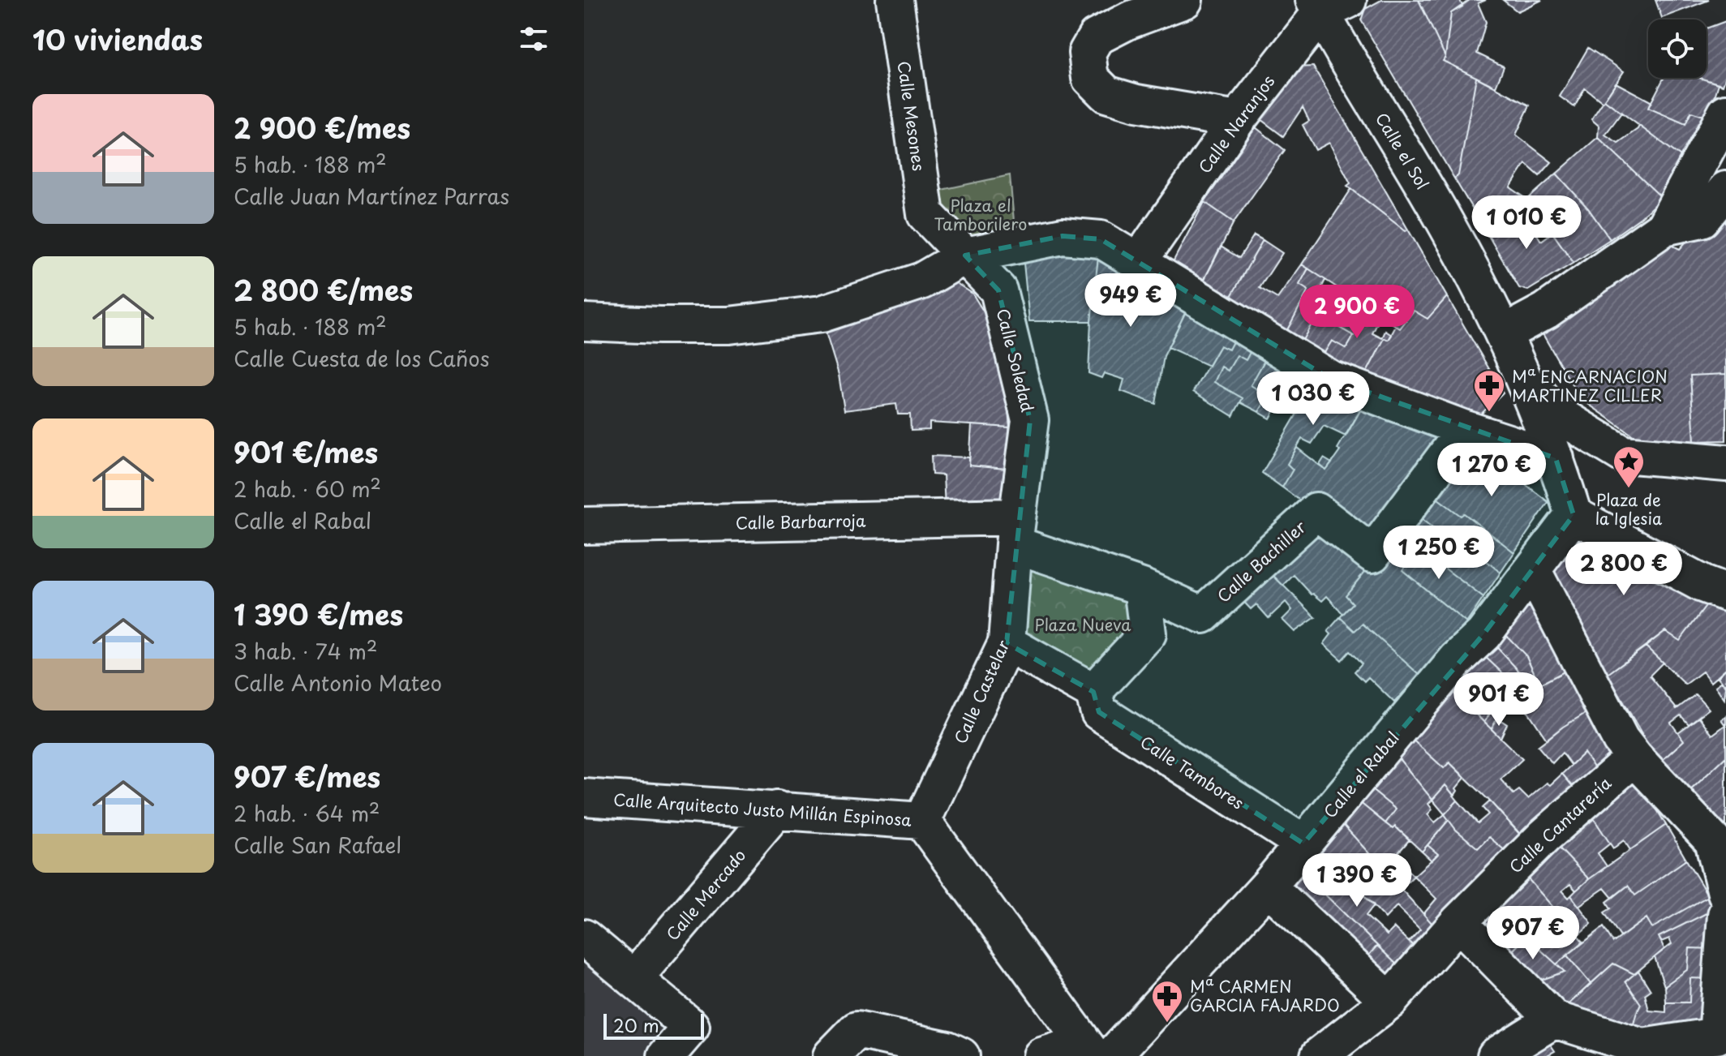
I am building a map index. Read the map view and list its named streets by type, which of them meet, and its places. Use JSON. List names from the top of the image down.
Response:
{
  "streets": {
    "street": [
      "Calle Mesones",
      "Calle Naranjos",
      "Calle el Sol",
      "Calle Soledad",
      "Calle Barbarroja",
      "Calle Bachiller",
      "Calle Castelar",
      "Calle Tambores",
      "Calle el Rabal",
      "Calle Arquitecto Justo Millán Espinosa",
      "Calle Cantarería",
      "Calle Mercado"
    ]
  },
  "crossings": [
    ["Calle Mesones", "Calle Soledad"],
    ["Calle Naranjos", "Calle el Sol"],
    ["Calle el Sol", "Calle el Rabal"],
    ["Calle Soledad", "Calle Barbarroja"],
    ["Calle Soledad", "Calle Castelar"],
    ["Calle Barbarroja", "Calle Castelar"],
    ["Calle Castelar", "Calle Arquitecto Justo Millán Espinosa"],
    ["Calle Tambores", "Calle el Rabal"],
    ["Calle Arquitecto Justo Millán Espinosa", "Calle Mercado"]
  ],
  "parks": ["Plaza el Tamborilero", "Plaza Nueva"],
  "places": {
    "pharmacy": ["Mª ENCARNACION MARTINEZ CILLER", "Mª CARMEN GARCIA FAJARDO"],
    "place": ["Plaza de la Iglesia"]
  },
  "scale_bar": "20 m",
  "page": {
    "heading": "10 viviendas",
    "list": [
      {
        "name": "2 900 €/mes",
        "note": "5 hab. · 188 m² · Calle Juan Martínez Parras"
      },
      {
        "name": "2 800 €/mes",
        "note": "5 hab. · 188 m² · Calle Cuesta de los Caños"
      },
      {
        "name": "901 €/mes",
        "note": "2 hab. · 60 m² · Calle el Rabal"
      },
      {
        "name": "1 390 €/mes",
        "note": "3 hab. · 74 m² · Calle Antonio Mateo"
      },
      {
        "name": "907 €/mes",
        "note": "2 hab. · 64 m² · Calle San Rafael"
      }
    ],
    "price": [
      "1 010 €",
      "949 €",
      "2 900 €",
      "1 030 €",
      "1 270 €",
      "1 250 €",
      "2 800 €",
      "901 €",
      "1 390 €",
      "907 €"
    ],
    "scale": "20 m"
  }
}
